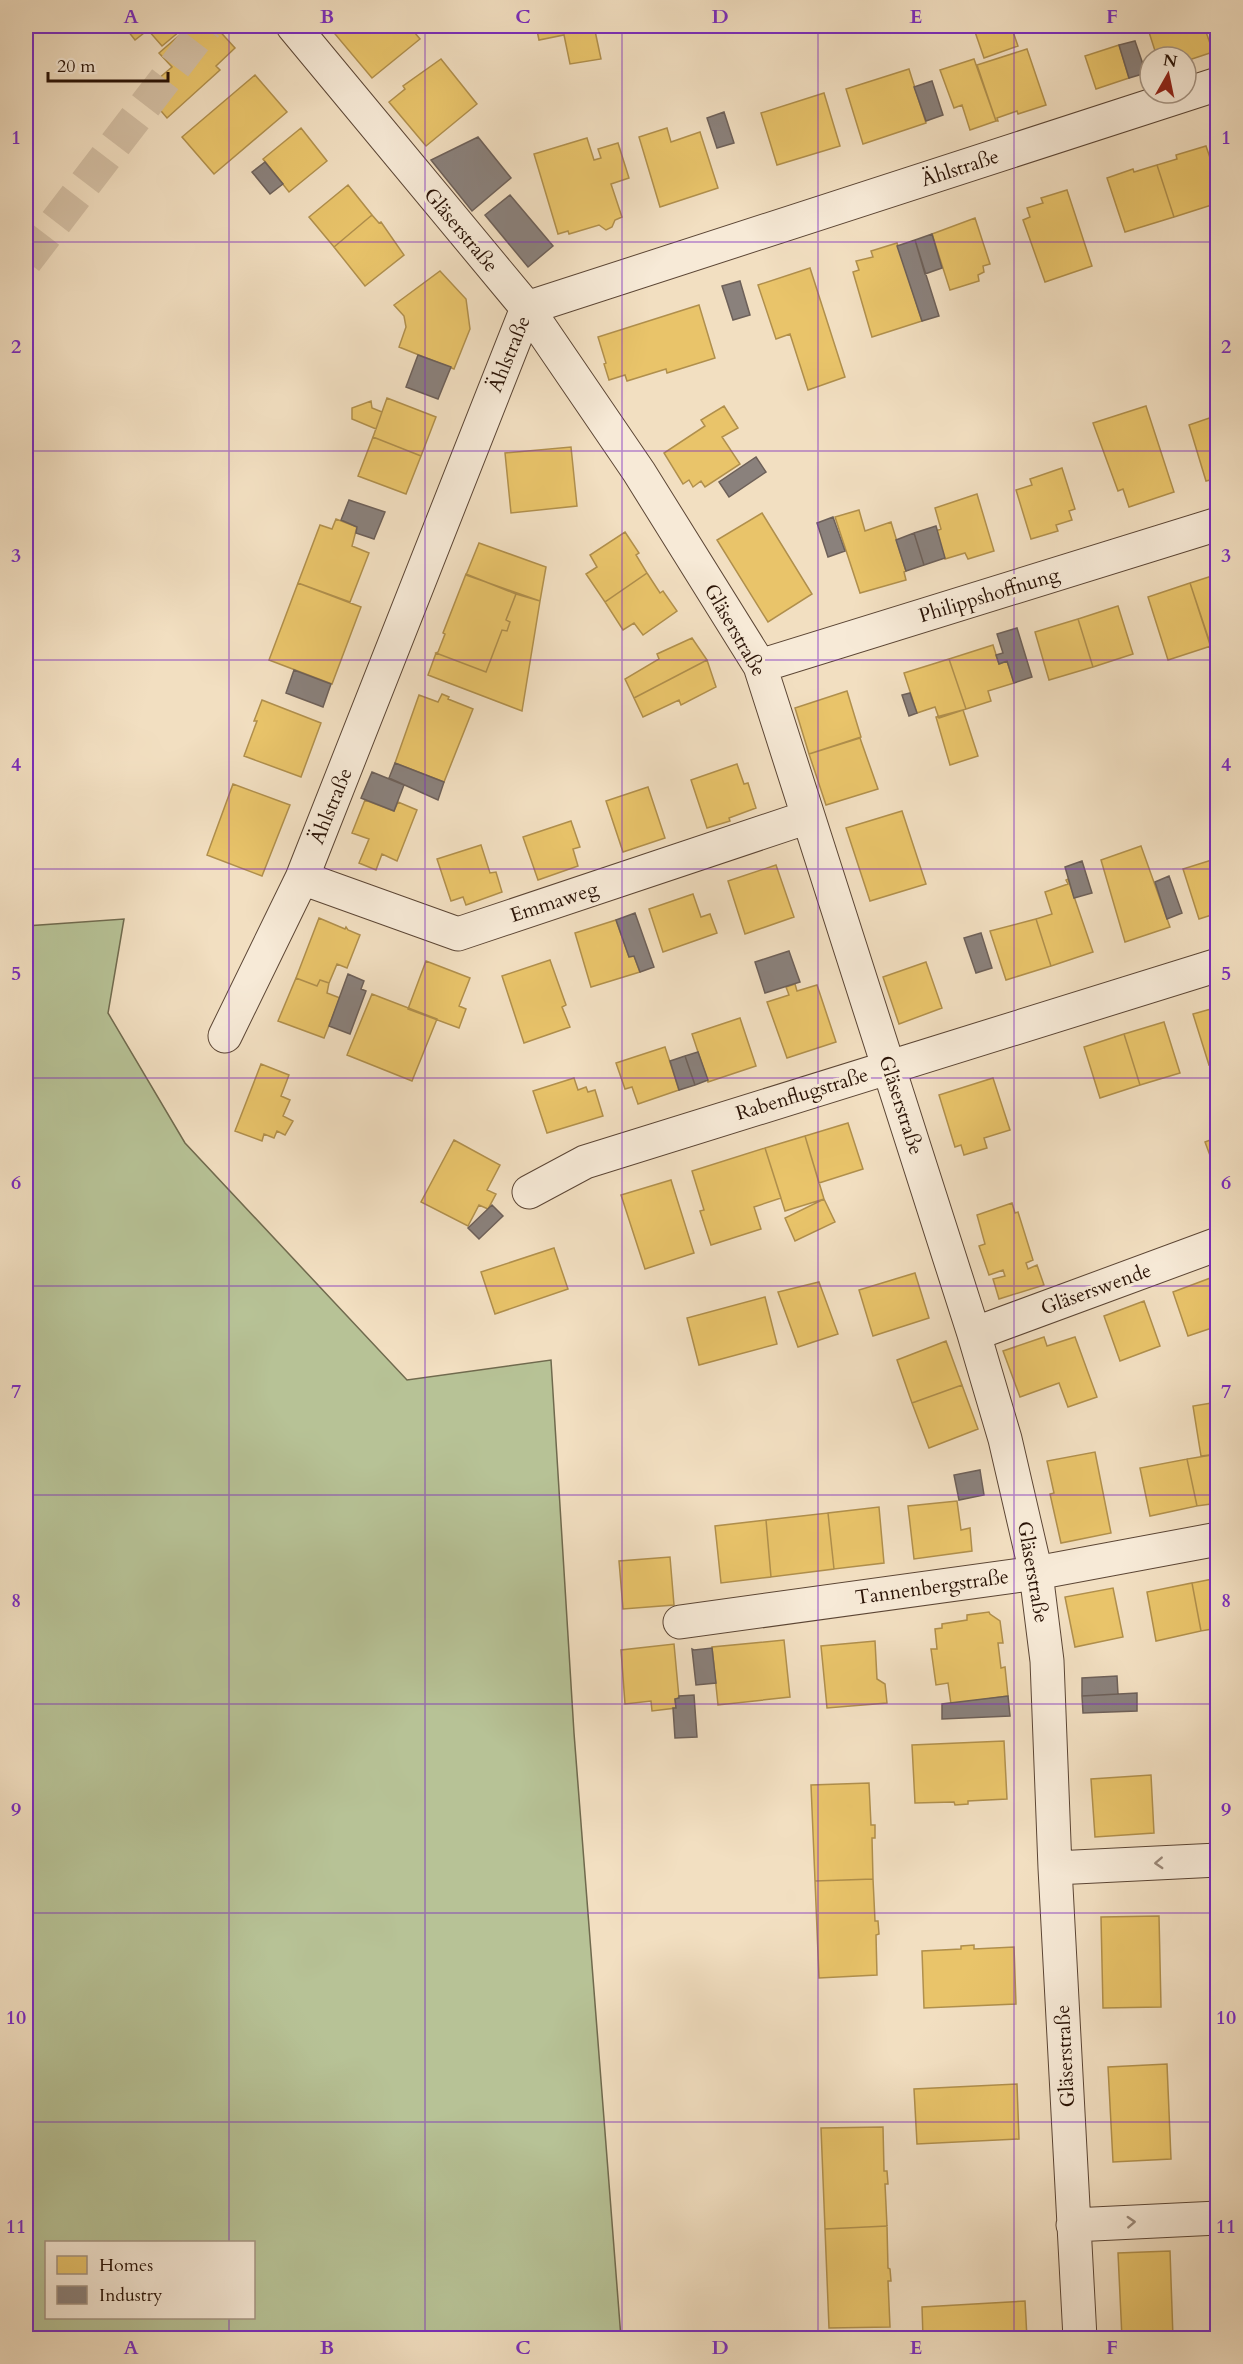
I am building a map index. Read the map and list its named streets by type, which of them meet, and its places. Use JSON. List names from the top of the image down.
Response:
{
  "streets": {
    "street": [
      "Ählstraße",
      "Gläserstraße",
      "Philippshoffnung",
      "Emmaweg",
      "Rabenflugstraße",
      "Gläserswende",
      "Tannenbergstraße"
    ]
  },
  "crossings": [
    ["Ählstraße", "Gläserstraße"],
    ["Ählstraße", "Emmaweg"],
    ["Gläserstraße", "Philippshoffnung"],
    ["Gläserstraße", "Emmaweg"],
    ["Gläserstraße", "Rabenflugstraße"],
    ["Gläserstraße", "Gläserswende"],
    ["Gläserstraße", "Tannenbergstraße"]
  ],
  "legend": ["Homes", "Industry"],
  "scale_bar": "20 m",
  "north": "top",
  "grid": {
    "columns": [
      "A",
      "B",
      "C",
      "D",
      "E",
      "F"
    ],
    "rows": [
      "1",
      "2",
      "3",
      "4",
      "5",
      "6",
      "7",
      "8",
      "9",
      "10",
      "11"
    ]
  }
}
